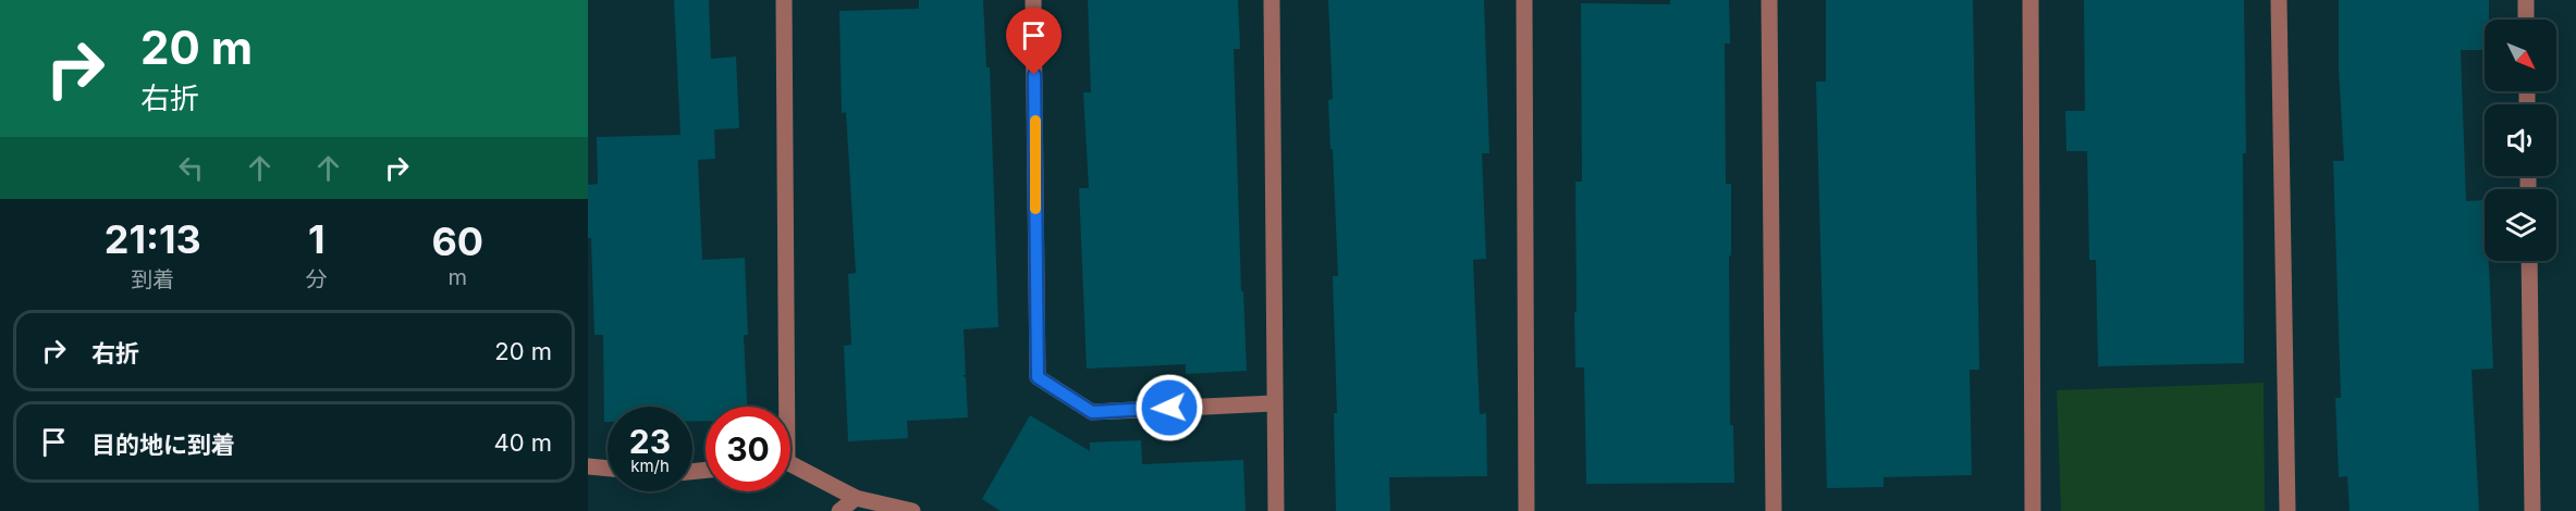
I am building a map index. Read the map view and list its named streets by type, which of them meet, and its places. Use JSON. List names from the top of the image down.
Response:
{
  "north": "bottom right",
  "page": {
    "turn": ["20 m", "右折"],
    "eta": [
      "21:13",
      "到着",
      "1",
      "分",
      "60",
      "m"
    ],
    "list": [
      {
        "name": "右折",
        "value": "20 m"
      },
      {
        "name": "目的地に到着",
        "value": "40 m"
      }
    ],
    "speed": "23 km/h",
    "limit": "30"
  }
}
